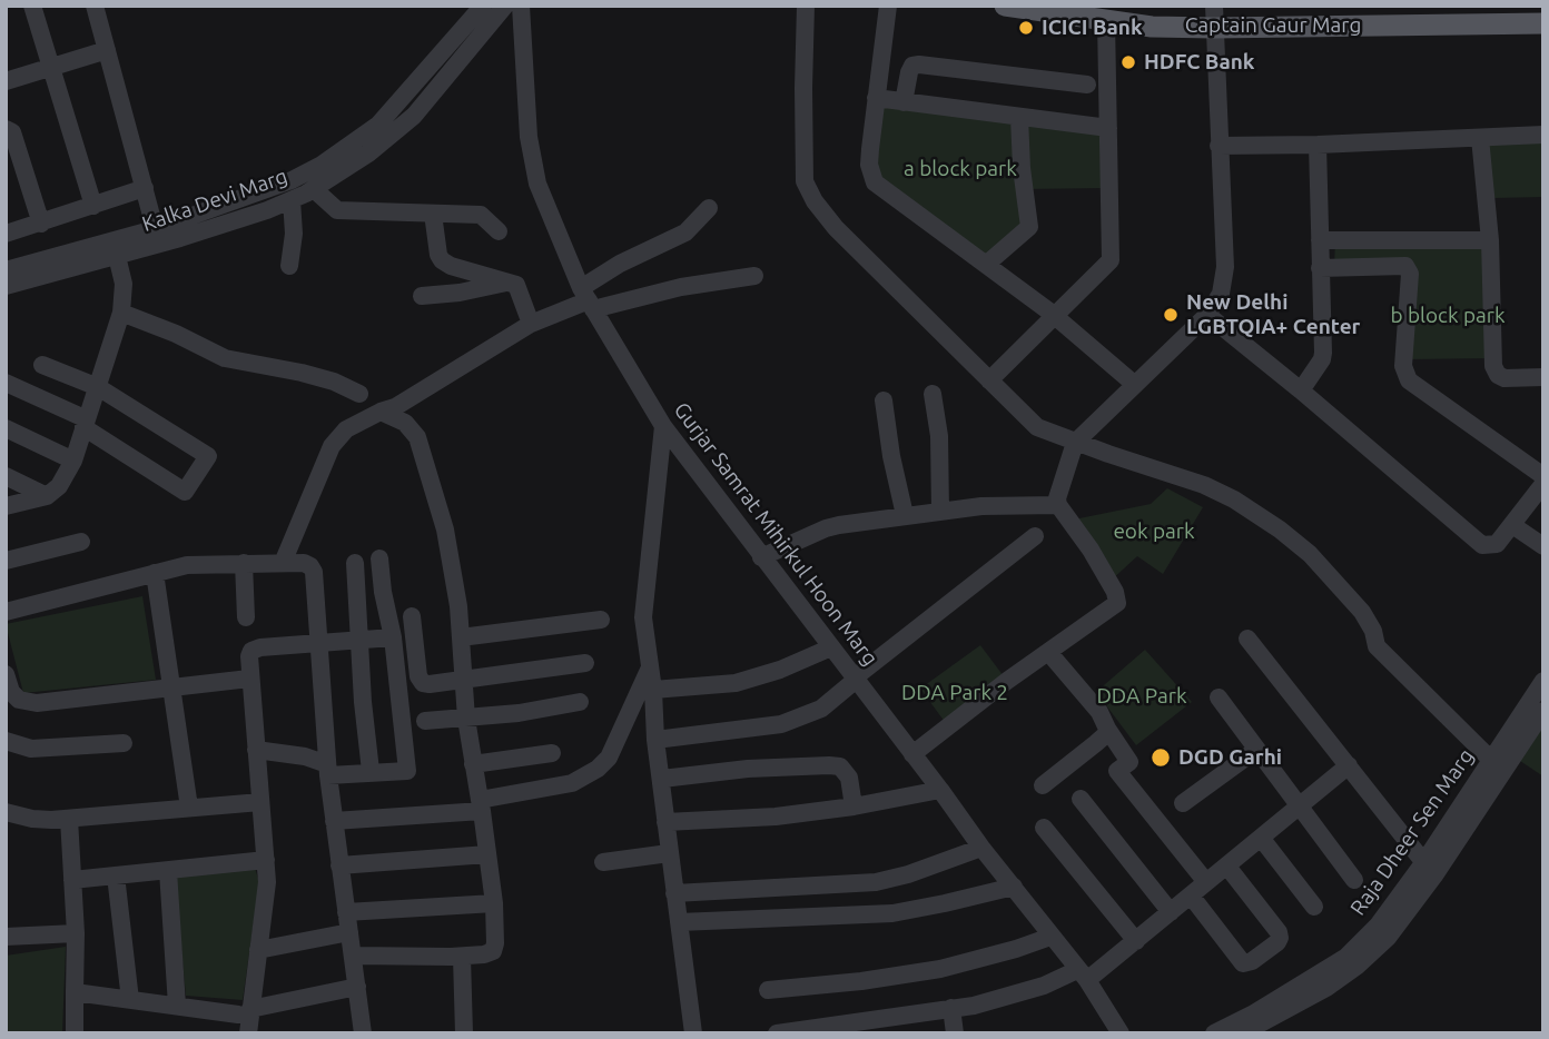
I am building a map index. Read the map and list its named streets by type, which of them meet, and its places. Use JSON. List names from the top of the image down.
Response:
{
  "streets": {
    "main road": ["Captain Gaur Marg"],
    "street": ["Kalka Devi Marg", "Gurjar Samrat Mihirkul Hoon Marg", "Raja Dheer Sen Marg"]
  },
  "parks": [
    "a block park",
    "b block park",
    "eok park",
    "DDA Park 2",
    "DDA Park"
  ],
  "places": [
    "ICICI Bank",
    "HDFC Bank",
    "New Delhi LGBTQIA+ Center",
    "DGD Garhi"
  ]
}
